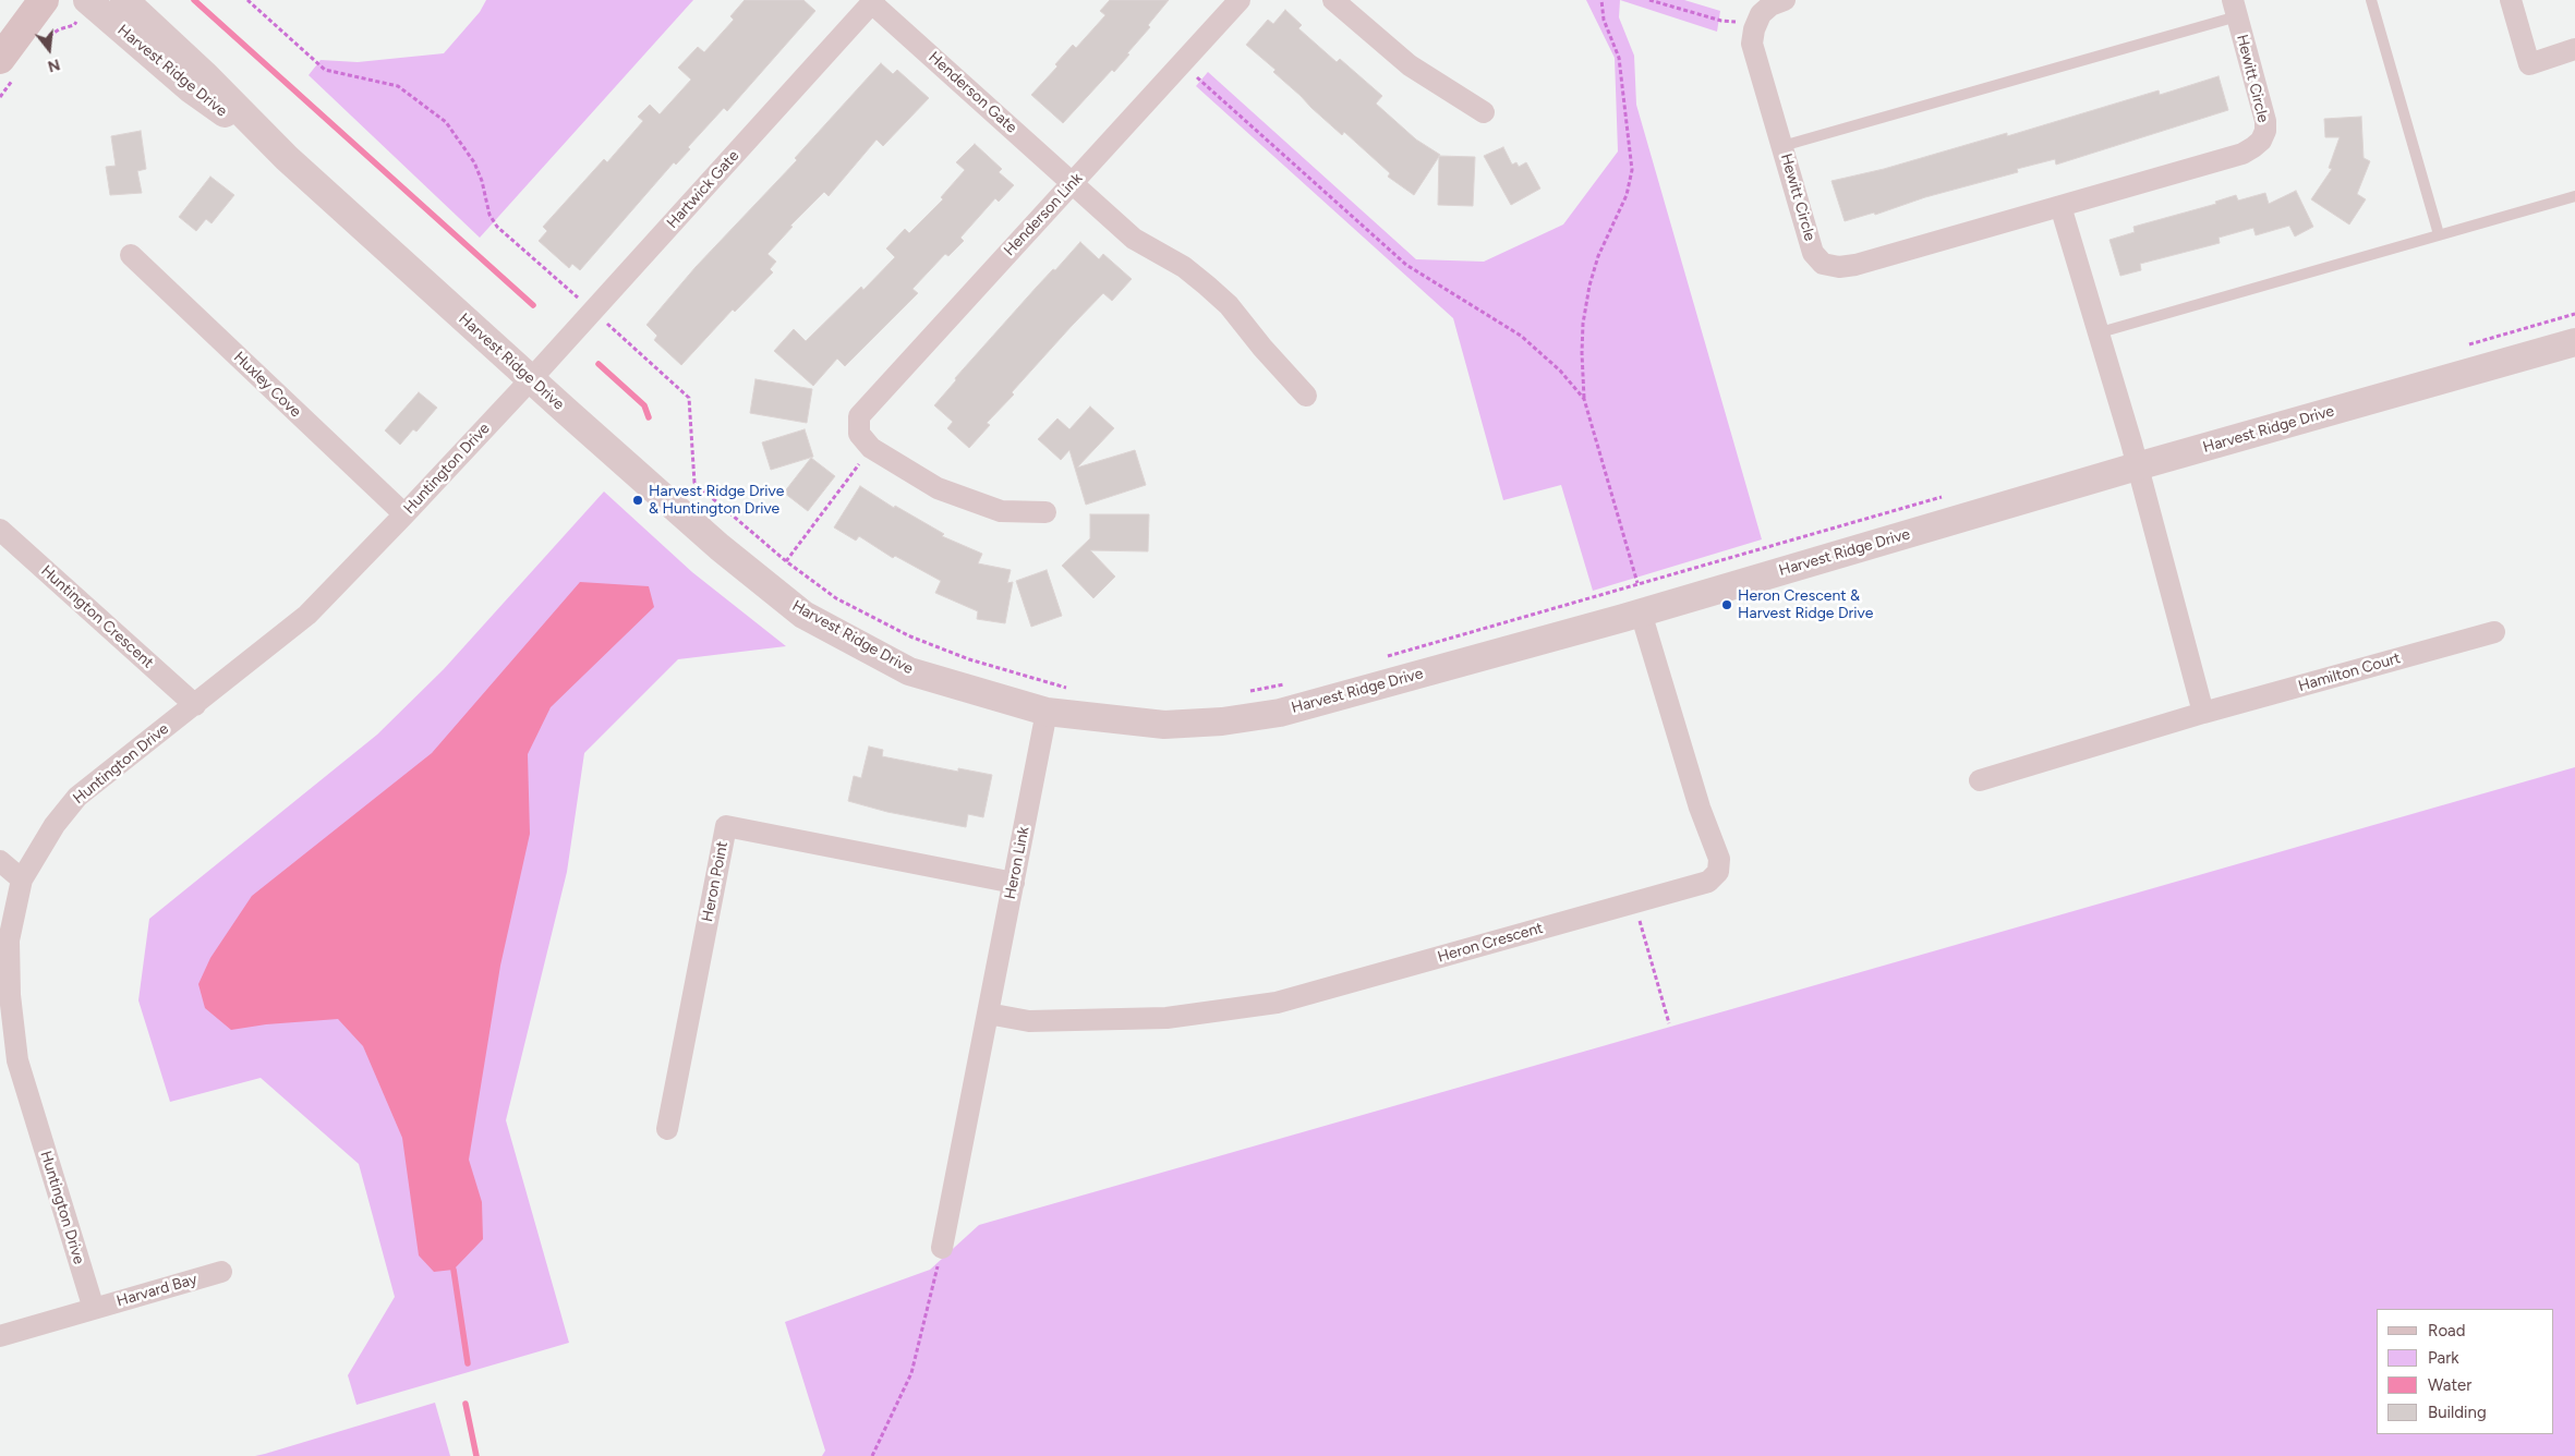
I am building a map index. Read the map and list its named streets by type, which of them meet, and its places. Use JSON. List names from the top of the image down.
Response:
{
  "streets": {
    "street": [
      "Harvest Ridge Drive",
      "Hewitt Circle",
      "Henderson Gate",
      "Hartwick Gate",
      "Henderson Link",
      "Huxley Cove",
      "Huntington Drive",
      "Huntington Crescent",
      "Hamilton Court",
      "Heron Link",
      "Heron Point",
      "Heron Crescent",
      "Harvard Bay"
    ]
  },
  "crossings": [
    ["Harvest Ridge Drive", "Hartwick Gate"],
    ["Harvest Ridge Drive", "Huntington Drive"],
    ["Harvest Ridge Drive", "Heron Link"],
    ["Harvest Ridge Drive", "Heron Crescent"],
    ["Henderson Gate", "Hartwick Gate"],
    ["Henderson Gate", "Henderson Link"],
    ["Hartwick Gate", "Huntington Drive"],
    ["Huxley Cove", "Huntington Drive"],
    ["Huntington Drive", "Huntington Crescent"],
    ["Huntington Drive", "Harvard Bay"],
    ["Heron Link", "Heron Point"],
    ["Heron Link", "Heron Crescent"]
  ],
  "places": ["Harvest Ridge Drive & Huntington Drive", "Heron Crescent & Harvest Ridge Drive"],
  "legend": [
    "Road",
    "Park",
    "Water",
    "Building"
  ],
  "north": "bottom"
}
